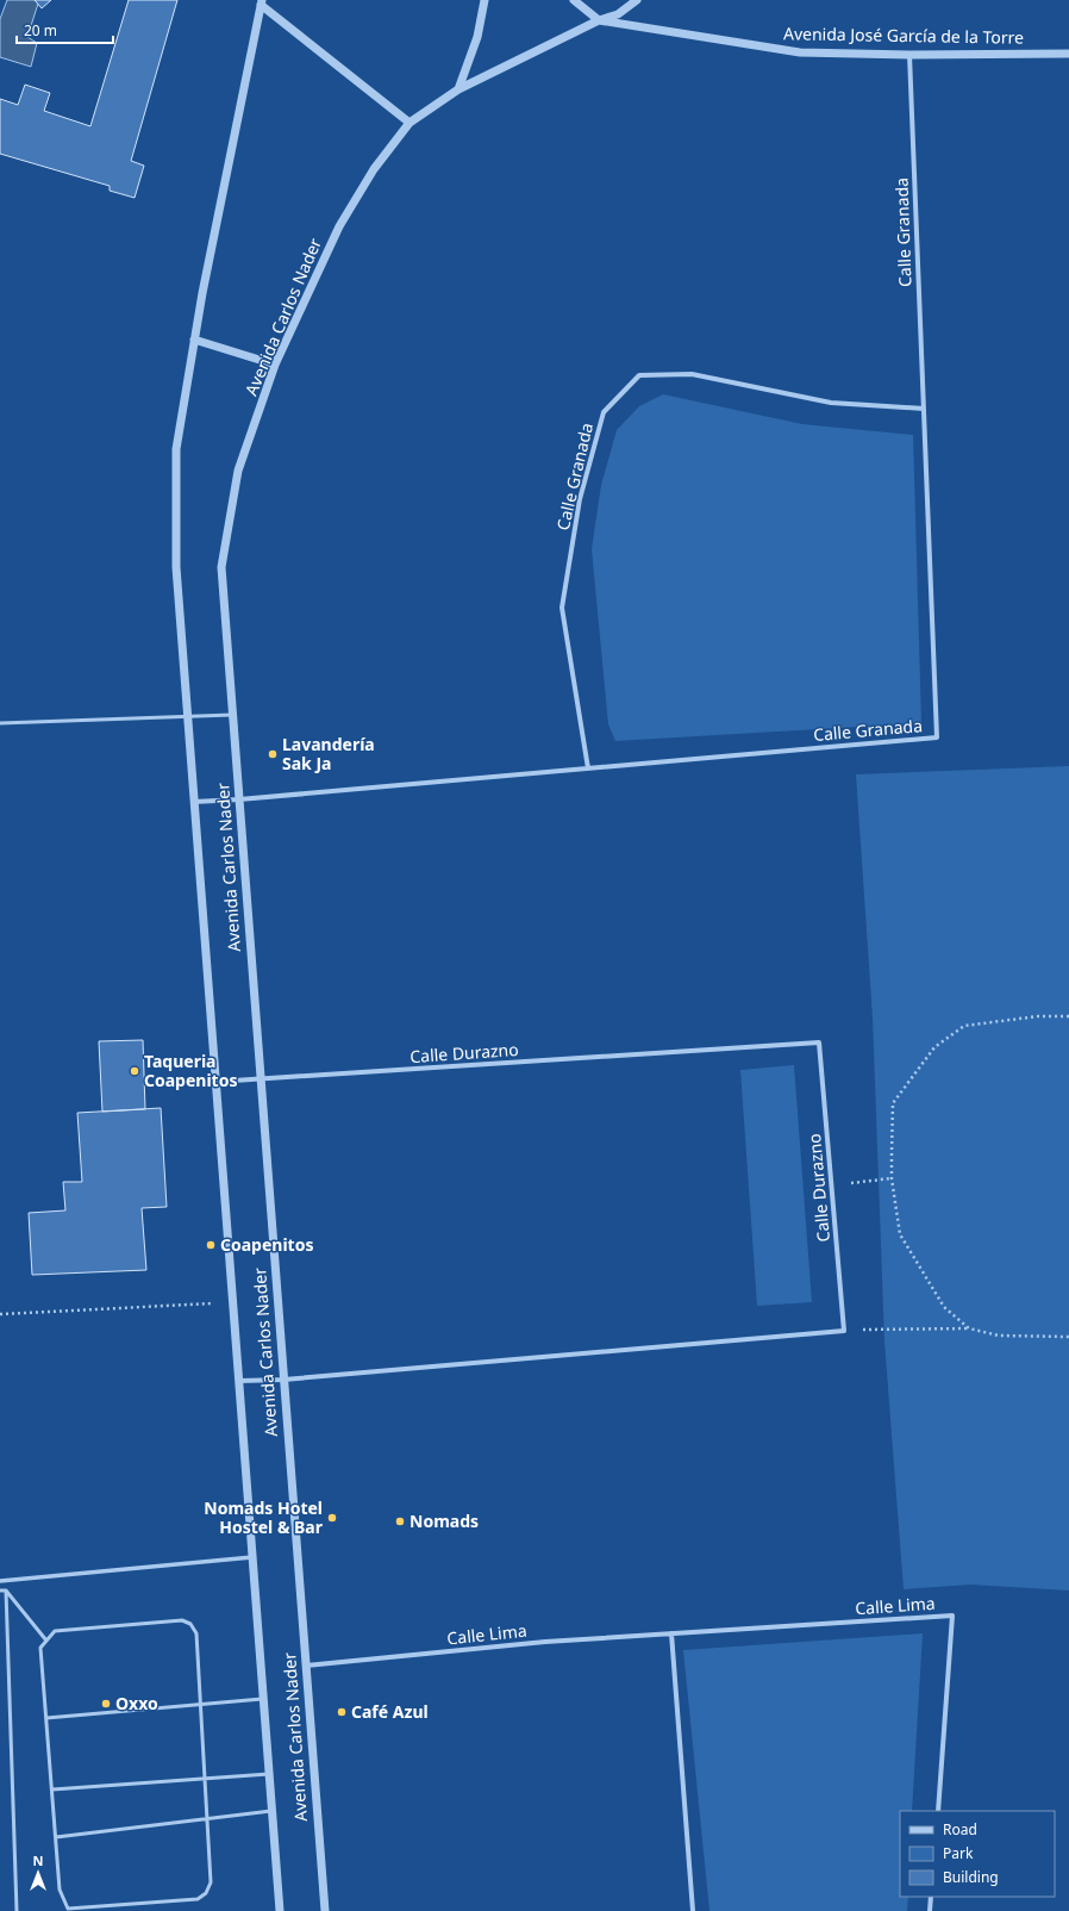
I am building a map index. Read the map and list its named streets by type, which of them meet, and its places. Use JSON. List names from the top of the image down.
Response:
{
  "streets": {
    "street": [
      "Avenida José García de la Torre",
      "Calle Granada",
      "Avenida Carlos Nader",
      "Calle Durazno",
      "Calle Lima"
    ]
  },
  "crossings": [
    ["Avenida José García de la Torre", "Calle Granada"],
    ["Avenida José García de la Torre", "Avenida Carlos Nader"],
    ["Calle Granada", "Avenida Carlos Nader"],
    ["Avenida Carlos Nader", "Calle Durazno"],
    ["Avenida Carlos Nader", "Calle Lima"]
  ],
  "places": [
    "Lavandería Sak Ja",
    "Taqueria Coapenitos",
    "Coapenitos",
    "Nomads Hotel Hostel & Bar",
    "Nomads",
    "Oxxo",
    "Café Azul"
  ],
  "legend": ["Road", "Park", "Building"],
  "scale_bar": "20 m",
  "north": "top"
}
